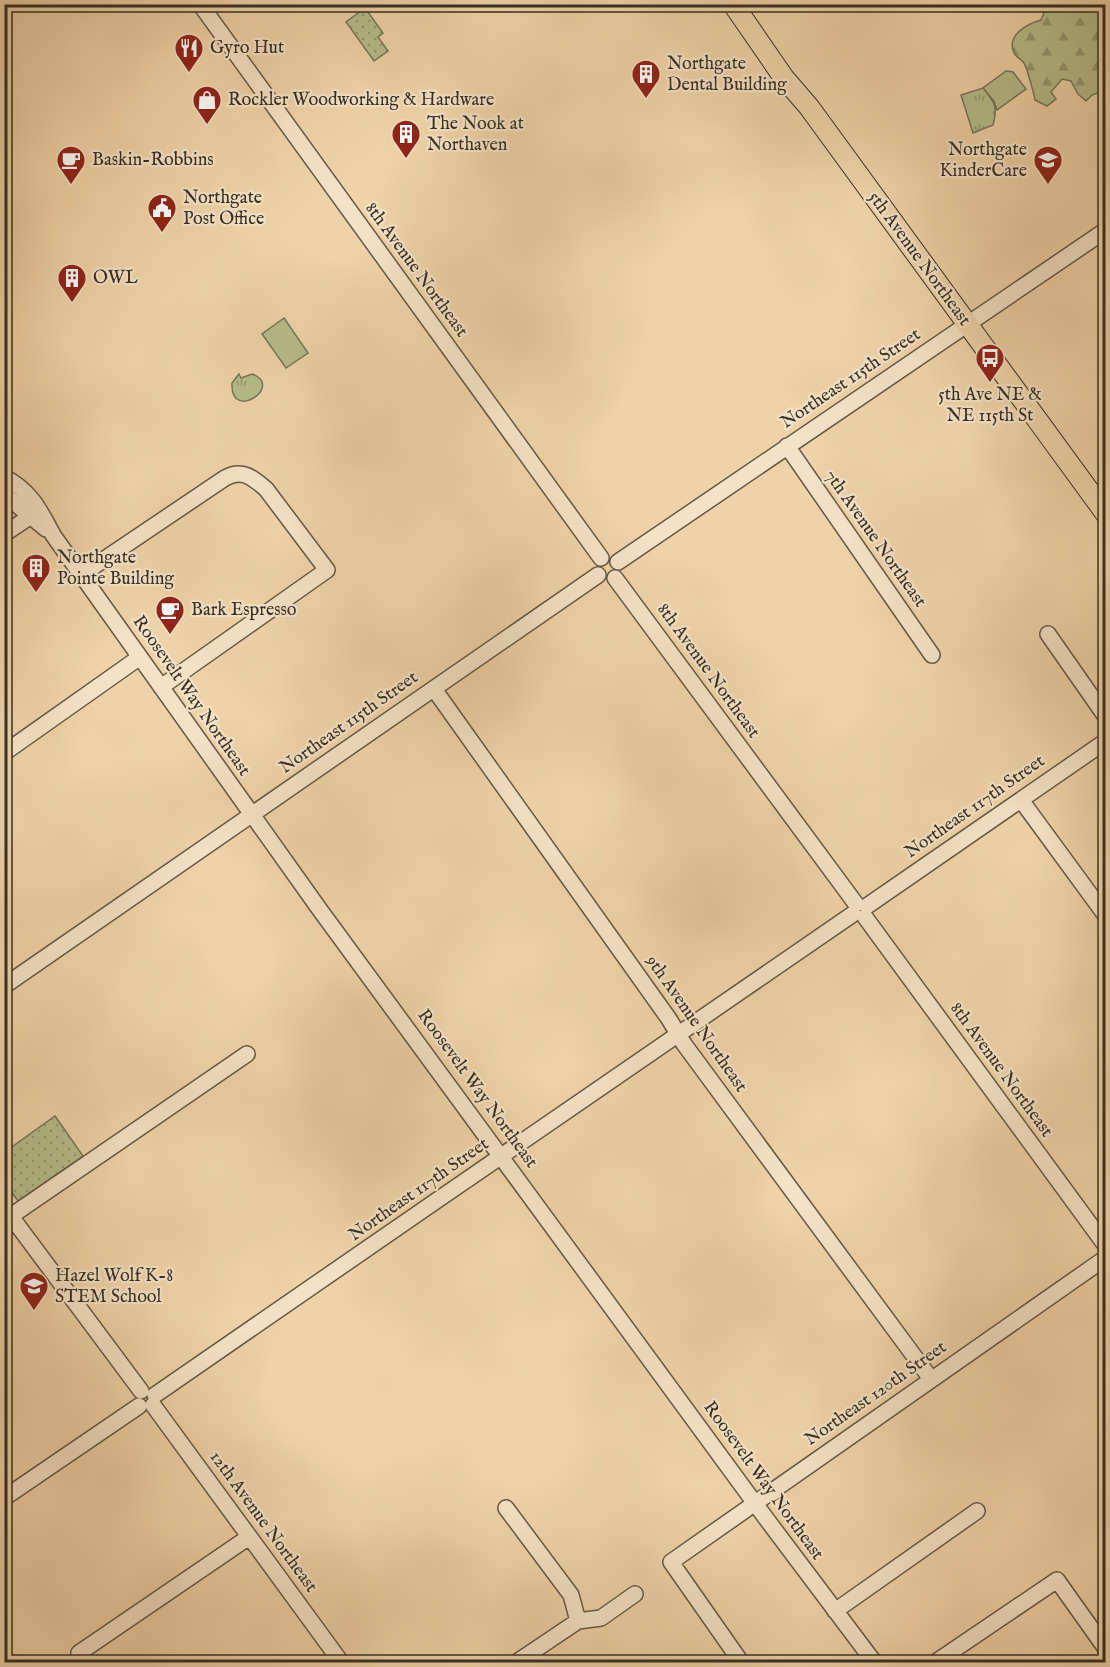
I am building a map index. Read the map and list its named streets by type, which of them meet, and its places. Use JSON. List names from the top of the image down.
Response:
{
  "streets": {
    "main road": ["5th Avenue Northeast"],
    "street": [
      "8th Avenue Northeast",
      "Northeast 115th Street",
      "7th Avenue Northeast",
      "Roosevelt Way Northeast",
      "Northeast 117th Street",
      "9th Avenue Northeast",
      "Northeast 120th Street",
      "12th Avenue Northeast"
    ]
  },
  "crossings": [
    ["5th Avenue Northeast", "Northeast 115th Street"],
    ["8th Avenue Northeast", "Northeast 115th Street"],
    ["8th Avenue Northeast", "Northeast 117th Street"],
    ["8th Avenue Northeast", "Northeast 120th Street"],
    ["Northeast 115th Street", "7th Avenue Northeast"],
    ["Northeast 115th Street", "Roosevelt Way Northeast"],
    ["Northeast 115th Street", "9th Avenue Northeast"],
    ["Roosevelt Way Northeast", "Northeast 117th Street"],
    ["Roosevelt Way Northeast", "Northeast 120th Street"],
    ["Northeast 117th Street", "9th Avenue Northeast"],
    ["Northeast 117th Street", "12th Avenue Northeast"],
    ["9th Avenue Northeast", "Northeast 120th Street"]
  ],
  "places": {
    "restaurant": ["Gyro Hut"],
    "building": [
      "Northgate Dental Building",
      "The Nook at Northaven",
      "OWL",
      "Northgate Pointe Building"
    ],
    "shop": ["Rockler Woodworking & Hardware"],
    "cafe": ["Baskin-Robbins", "Bark Espresso"],
    "school or university": ["Northgate KinderCare", "Hazel Wolf K-8 STEM School"],
    "public building": ["Northgate Post Office"],
    "bus stop": ["5th Ave NE & NE 115th St"]
  }
}
